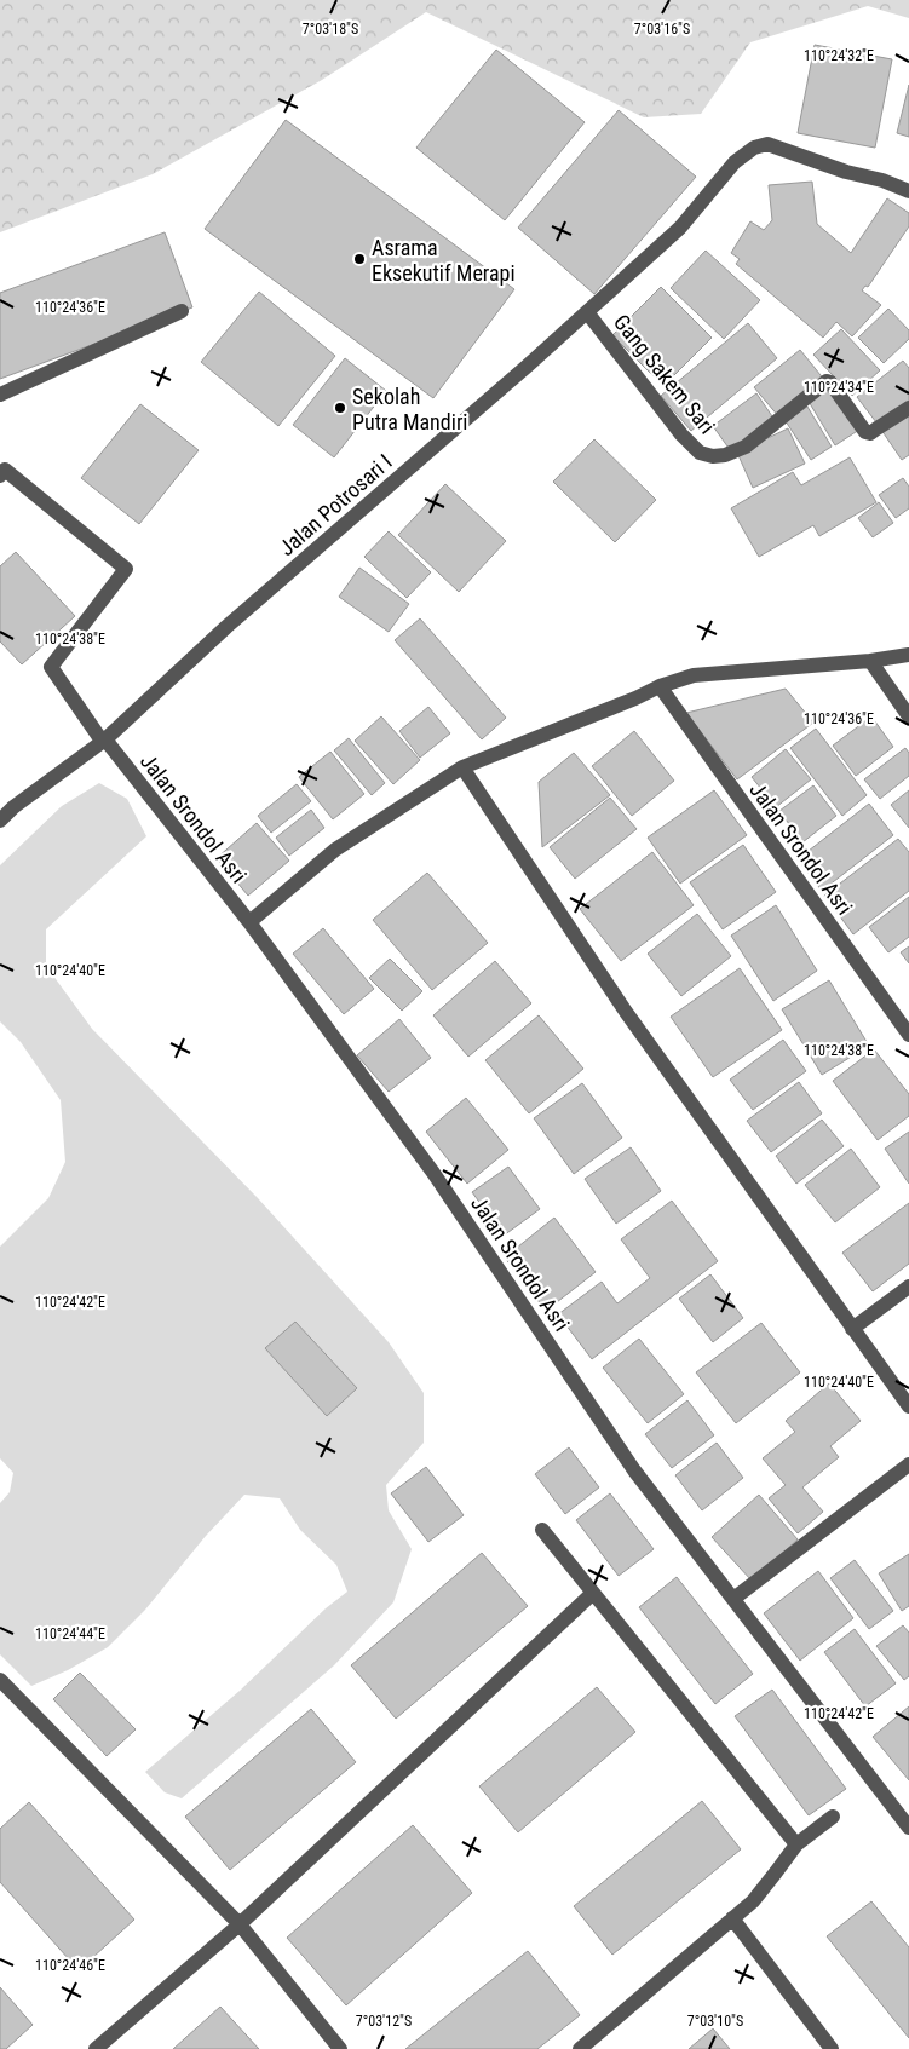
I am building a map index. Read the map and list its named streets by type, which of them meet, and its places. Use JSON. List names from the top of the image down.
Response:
{
  "streets": {
    "street": ["Gang Sakem Sari", "Jalan Potrosari I", "Jalan Srondol Asri"]
  },
  "crossings": [
    ["Gang Sakem Sari", "Jalan Potrosari I"],
    ["Jalan Potrosari I", "Jalan Srondol Asri"]
  ],
  "places": ["Asrama Eksekutif Merapi", "Sekolah Putra Mandiri"],
  "coordinates": [
    "7°03'18\"S",
    "7°03'16\"S",
    "110°24'32\"E",
    "110°24'36\"E",
    "110°24'34\"E",
    "110°24'38\"E",
    "110°24'40\"E",
    "110°24'42\"E",
    "110°24'44\"E",
    "110°24'46\"E",
    "7°03'12\"S",
    "7°03'10\"S"
  ]
}
